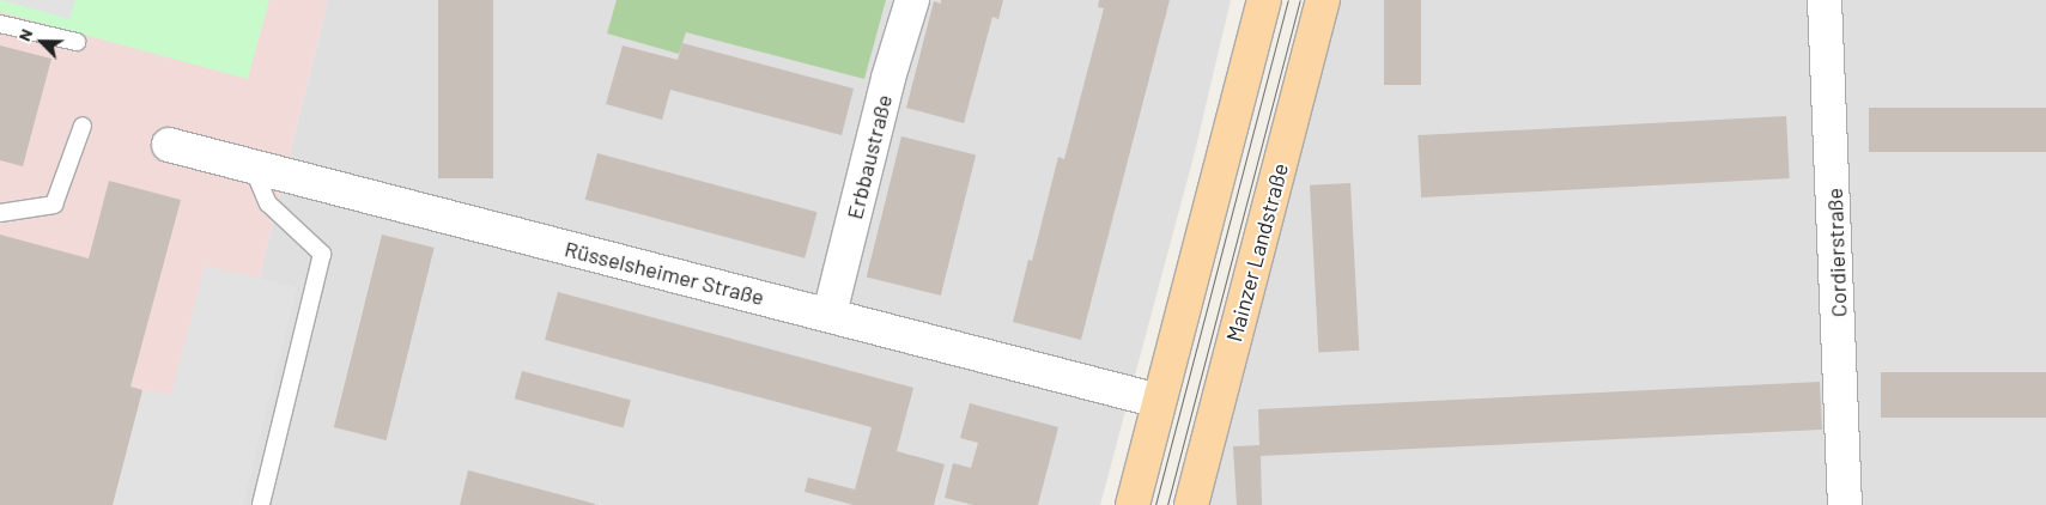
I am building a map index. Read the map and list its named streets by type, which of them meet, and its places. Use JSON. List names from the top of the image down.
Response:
{
  "streets": {
    "main road": ["Mainzer Landstraße"],
    "street": ["Erbbaustraße", "Cordierstraße", "Rüsselsheimer Straße"]
  },
  "crossings": [
    ["Erbbaustraße", "Rüsselsheimer Straße"]
  ],
  "north": "top left"
}
